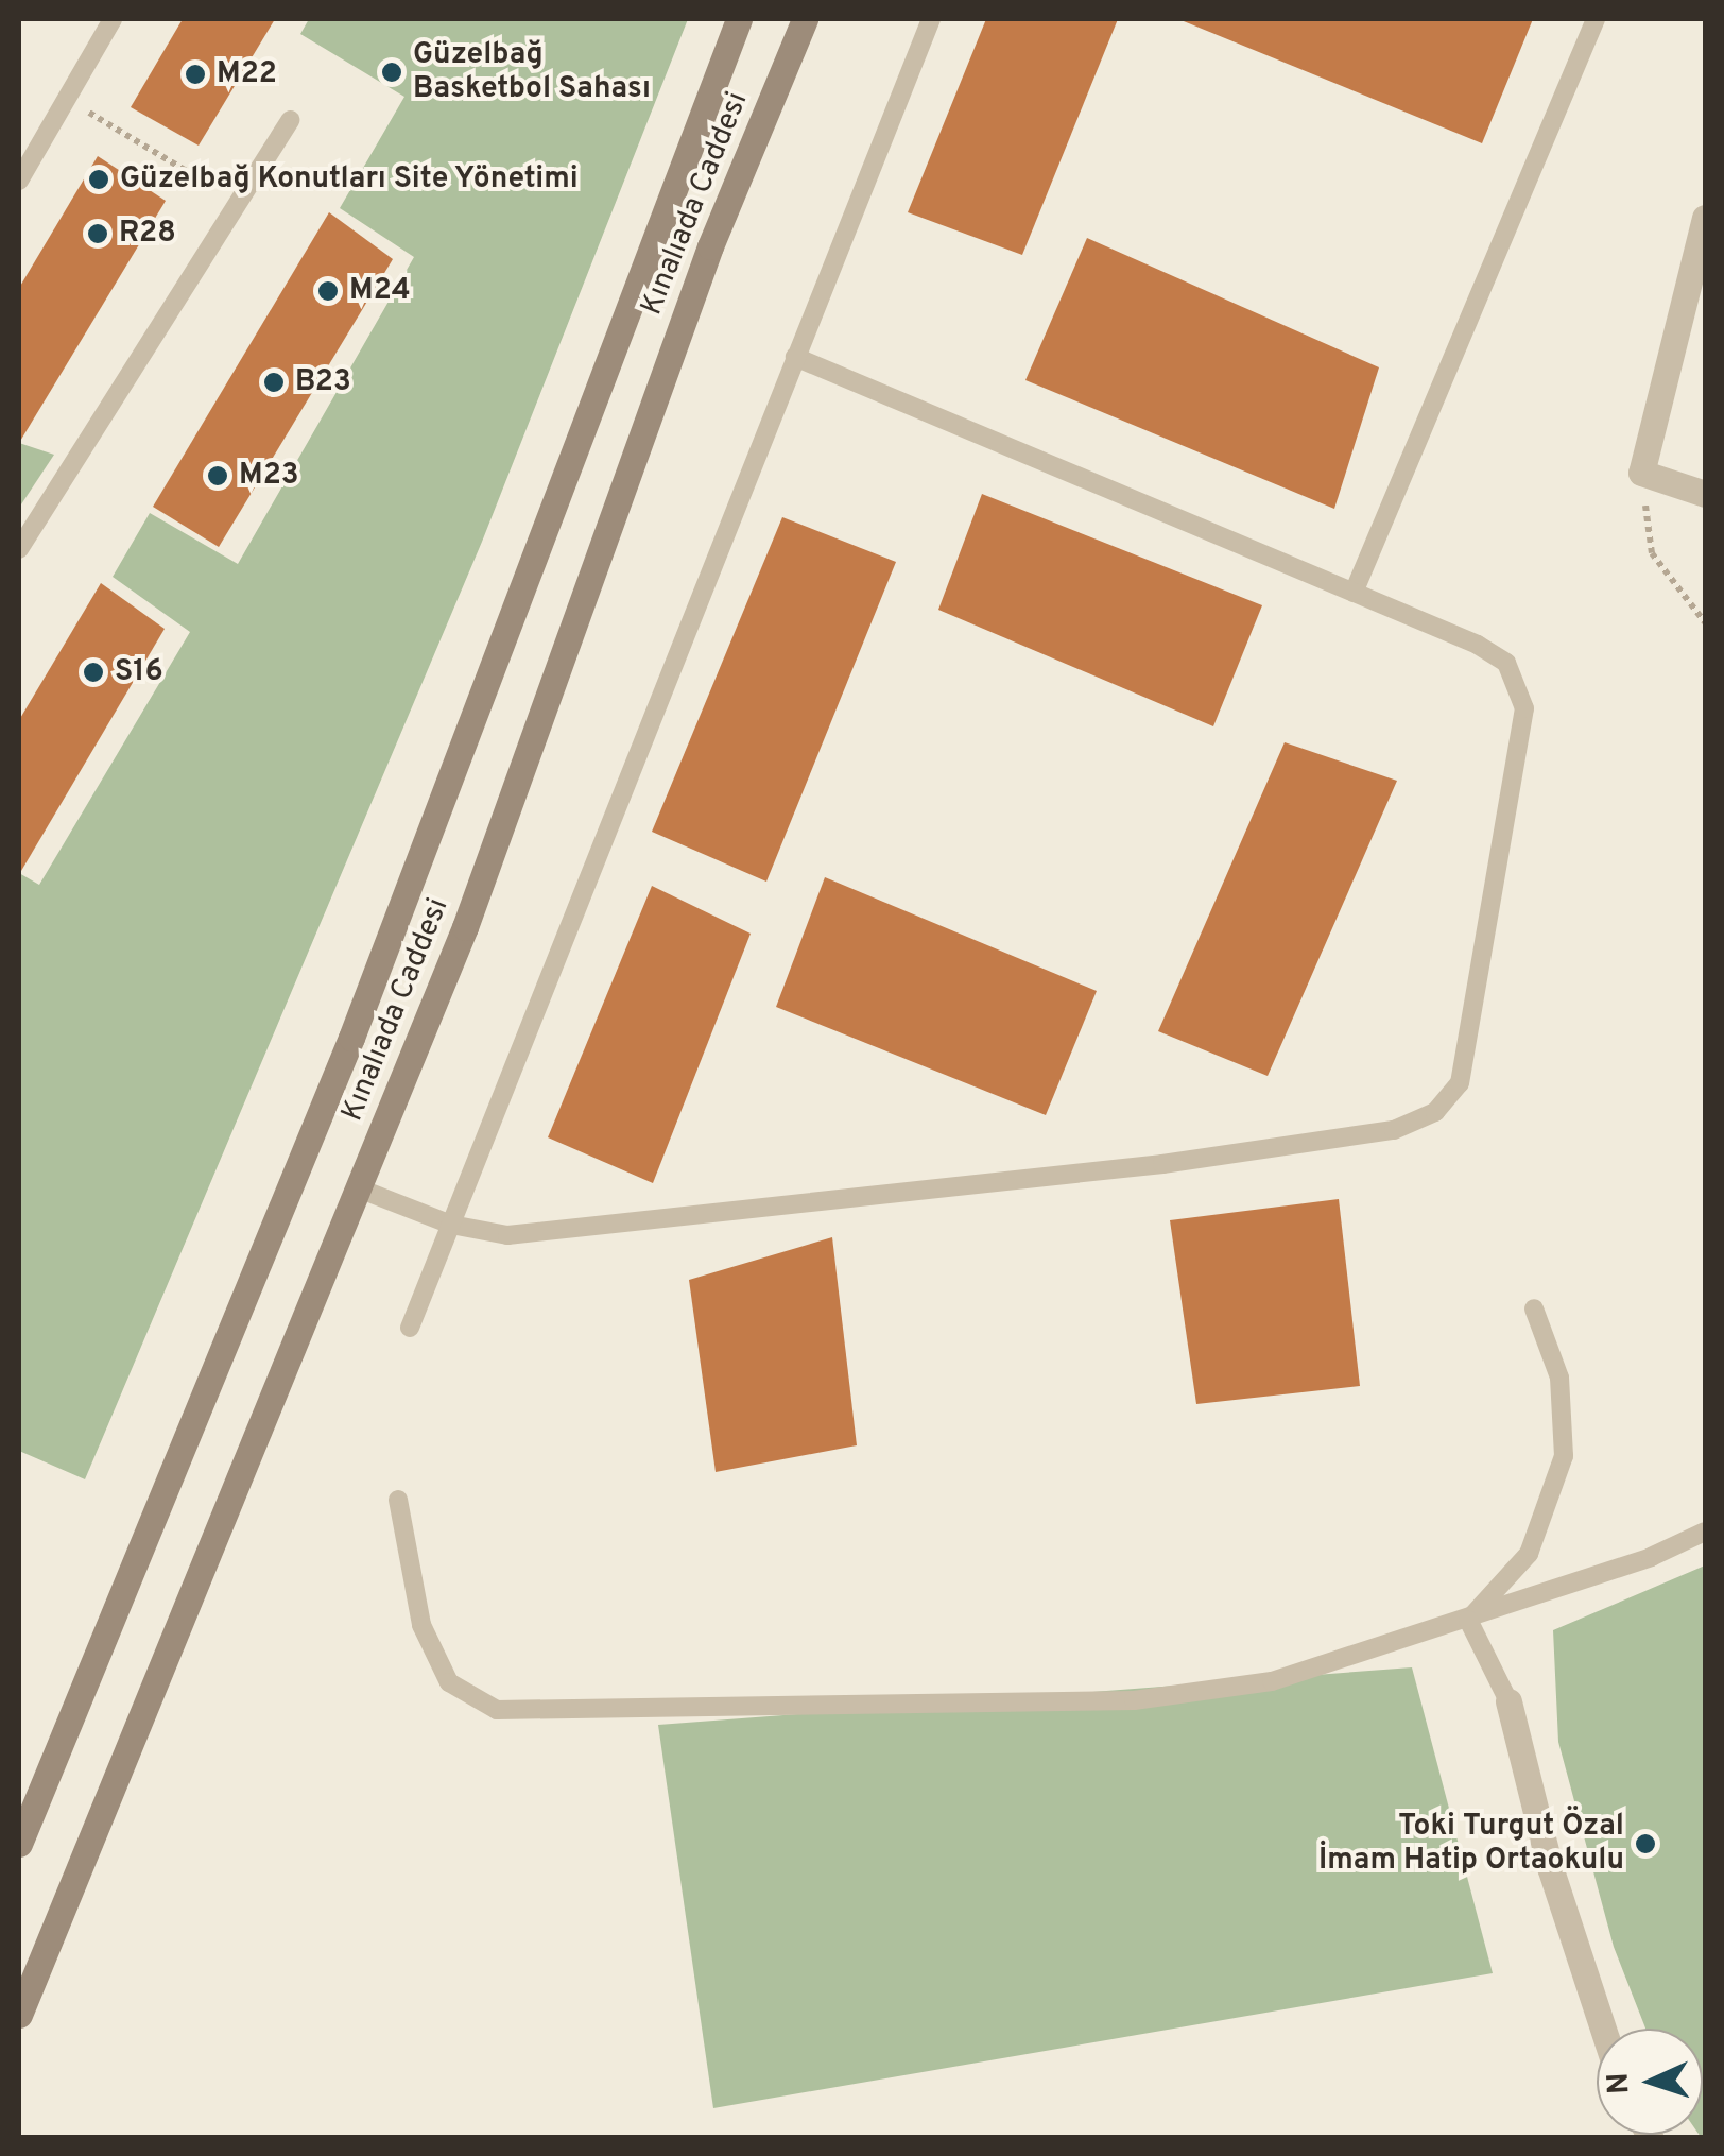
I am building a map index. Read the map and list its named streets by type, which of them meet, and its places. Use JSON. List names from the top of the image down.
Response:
{
  "streets": {
    "main road": ["Kınalıada Caddesi"]
  },
  "places": [
    "Güzelbağ Basketbol Sahası",
    "M22",
    "Güzelbağ Konutları Site Yönetimi",
    "R28",
    "M24",
    "B23",
    "M23",
    "S16",
    "Toki Turgut Özal İmam Hatip Ortaokulu"
  ],
  "north": "left"
}
